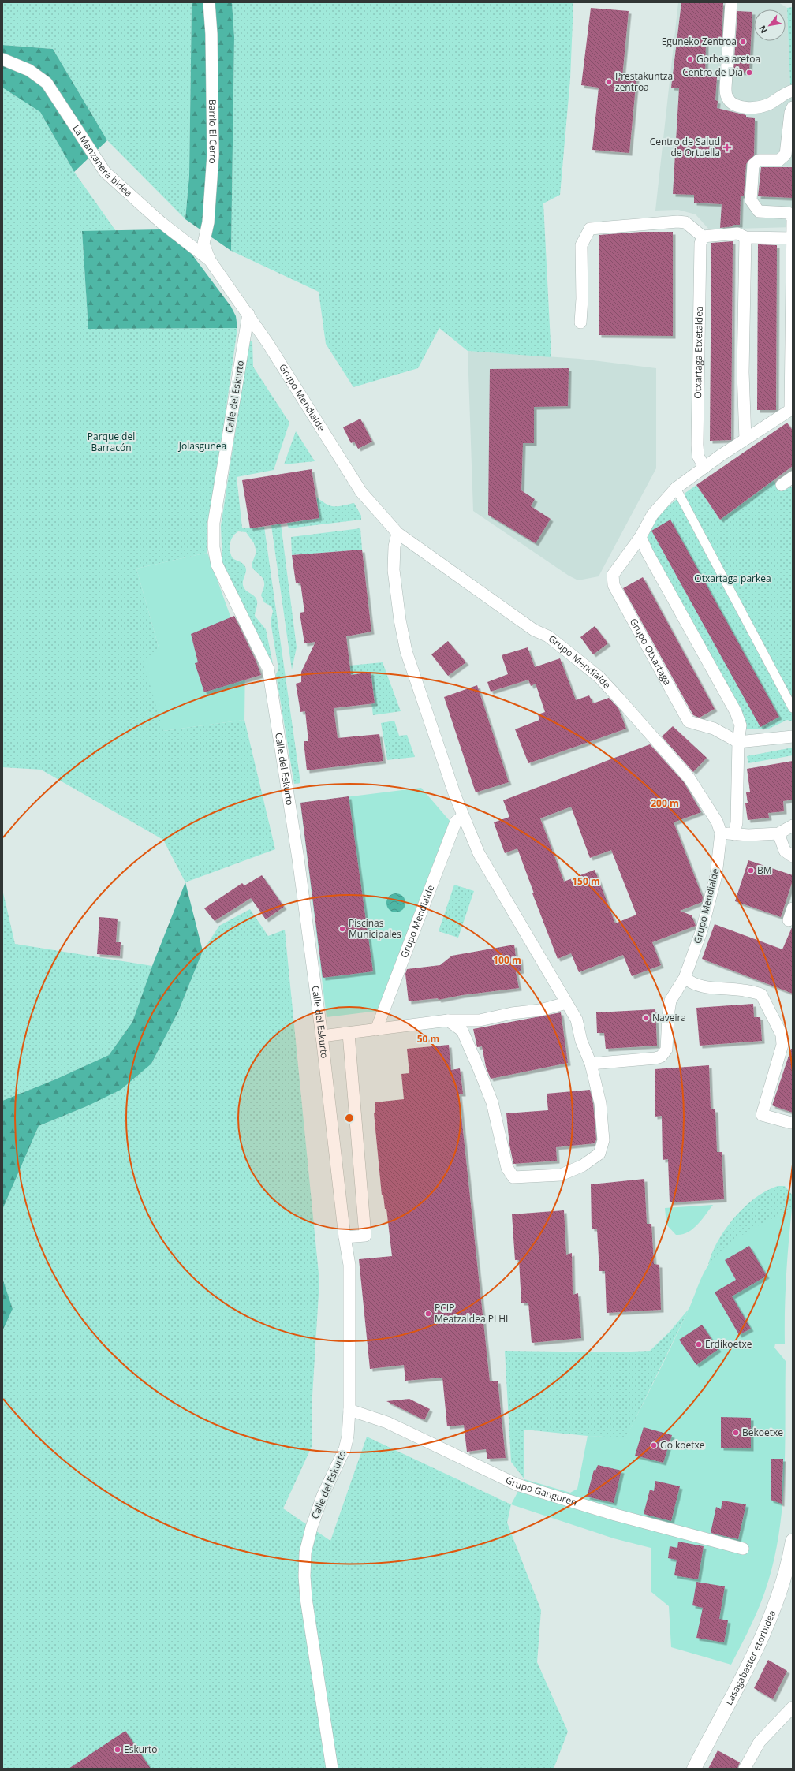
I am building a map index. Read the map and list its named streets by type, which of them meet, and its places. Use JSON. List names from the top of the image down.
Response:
{
  "streets": {
    "street": [
      "Barrio El Cerro",
      "La Manzanera bidea",
      "Otxartaga Etxetaldea",
      "Calle del Eskurto",
      "Grupo Mendialde",
      "Grupo Otxartaga",
      "Grupo Ganguren",
      "Lasagabaster etorbidea"
    ]
  },
  "crossings": [
    ["Barrio El Cerro", "La Manzanera bidea"],
    ["Barrio El Cerro", "Grupo Mendialde"],
    ["La Manzanera bidea", "Grupo Mendialde"],
    ["Otxartaga Etxetaldea", "Grupo Otxartaga"],
    ["Calle del Eskurto", "Grupo Mendialde"],
    ["Calle del Eskurto", "Grupo Ganguren"]
  ],
  "parks": ["Parque del Barracón", "Jolasgunea", "Otxartaga parkea"],
  "places": {
    "other": [
      "Eguneko Zentroa",
      "Gorbea aretoa",
      "Centro de Día",
      "Prestakuntza zentroa",
      "BM",
      "Piscinas Municipales",
      "Naveira",
      "PCIP Meatzaldea PLHI",
      "Erdikoetxe",
      "Bekoetxe",
      "Goikoetxe",
      "Eskurto"
    ],
    "health": ["Centro de Salud de Ortuella"]
  },
  "north": "bottom left",
  "rings": [
    "200 m",
    "150 m",
    "100 m",
    "50 m"
  ]
}
